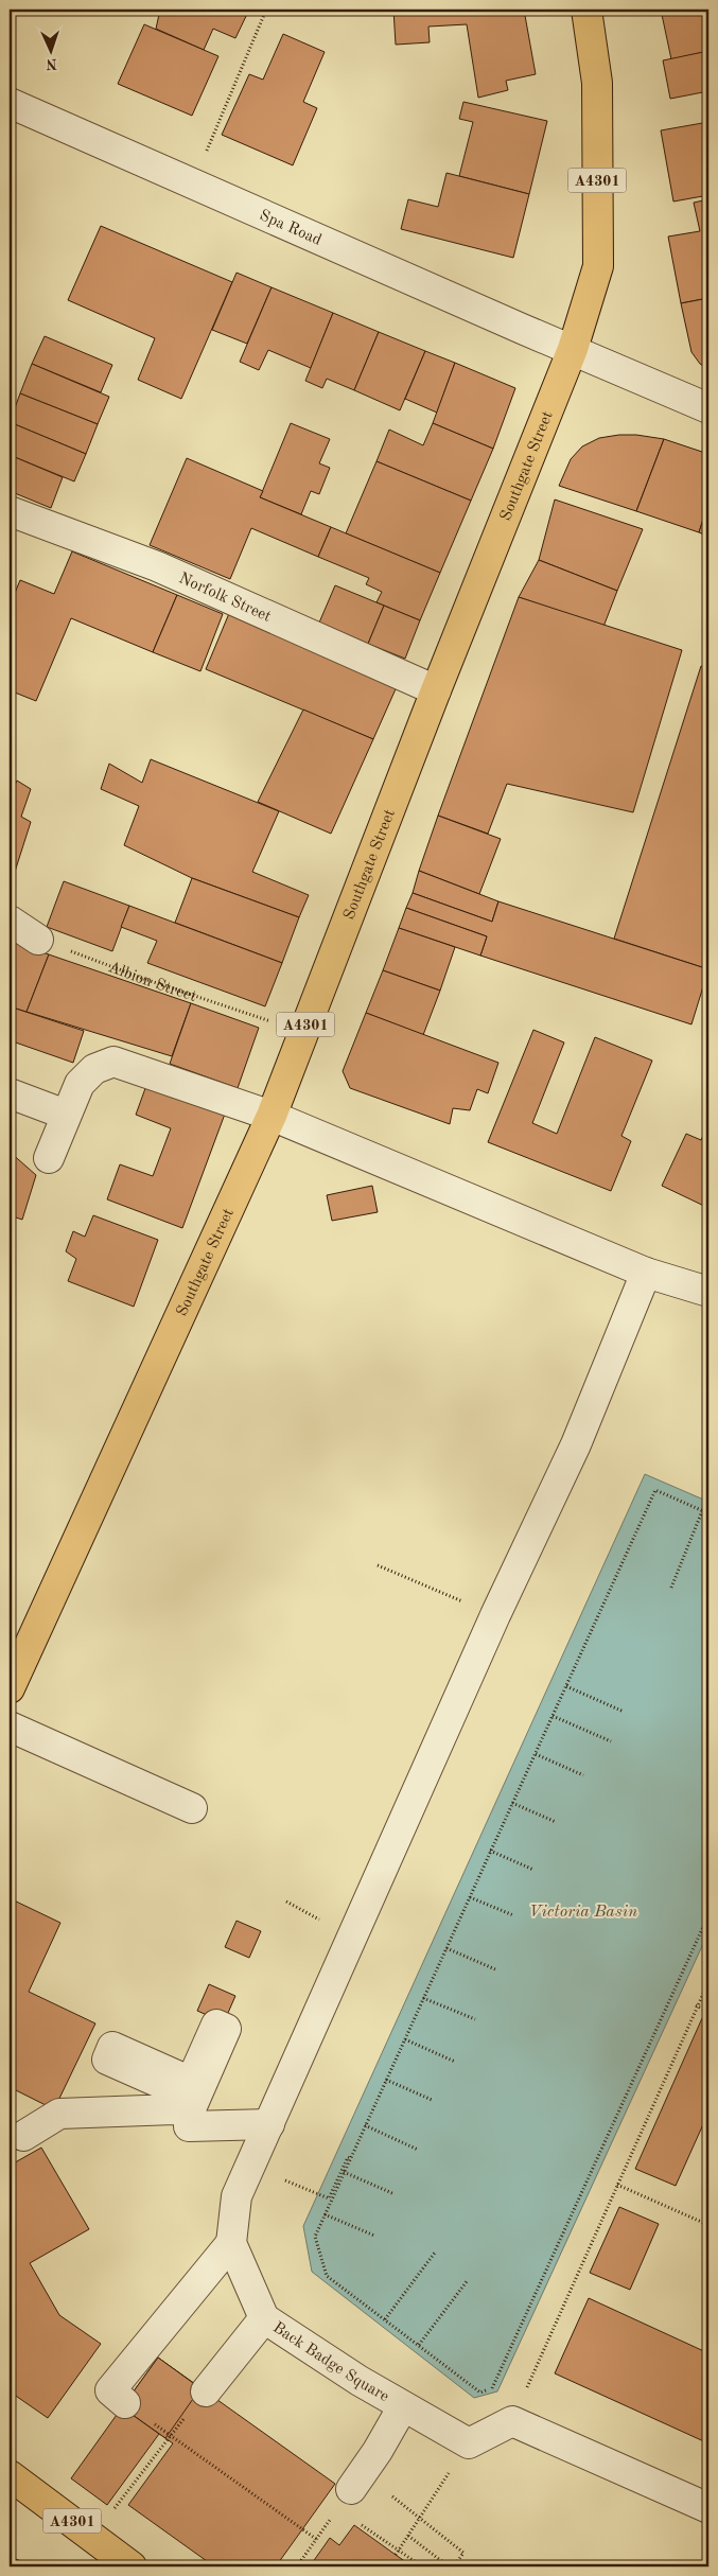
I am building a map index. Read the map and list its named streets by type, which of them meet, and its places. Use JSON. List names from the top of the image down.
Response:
{
  "streets": {
    "main road": ["A4301", "Southgate Street"],
    "street": ["Spa Road", "Norfolk Street", "Back Badge Square"],
    "path": ["Albion Street"]
  },
  "crossings": [
    ["Spa Road", "Southgate Street"],
    ["Southgate Street", "Norfolk Street"],
    ["Southgate Street", "Albion Street"]
  ],
  "water": ["Victoria Basin"],
  "north": "bottom"
}
